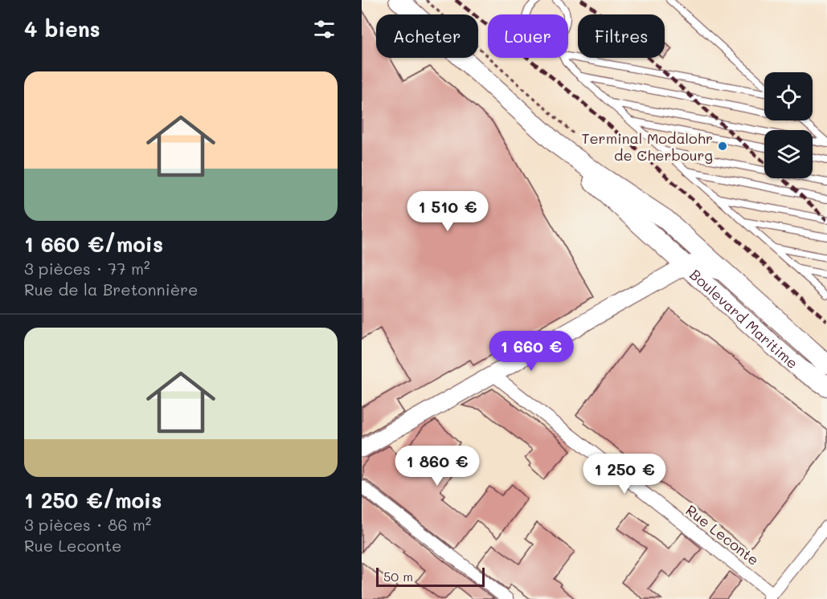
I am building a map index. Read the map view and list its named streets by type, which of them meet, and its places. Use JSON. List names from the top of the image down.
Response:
{
  "streets": {
    "main road": ["Boulevard Maritime"],
    "street": ["Rue Leconte"]
  },
  "places": ["Terminal Modalohr de Cherbourg"],
  "scale_bar": "50 m",
  "page": {
    "heading": "4 biens",
    "chip": ["Acheter", "Louer", "Filtres"],
    "list": [
      {
        "name": "1 660 €/mois",
        "note": "3 pièces · 77 m² · Rue de la Bretonnière"
      },
      {
        "name": "1 250 €/mois",
        "note": "3 pièces · 86 m² · Rue Leconte"
      }
    ],
    "price": [
      "1 510 €",
      "1 660 €",
      "1 860 €",
      "1 250 €"
    ],
    "scale": "50 m"
  }
}
